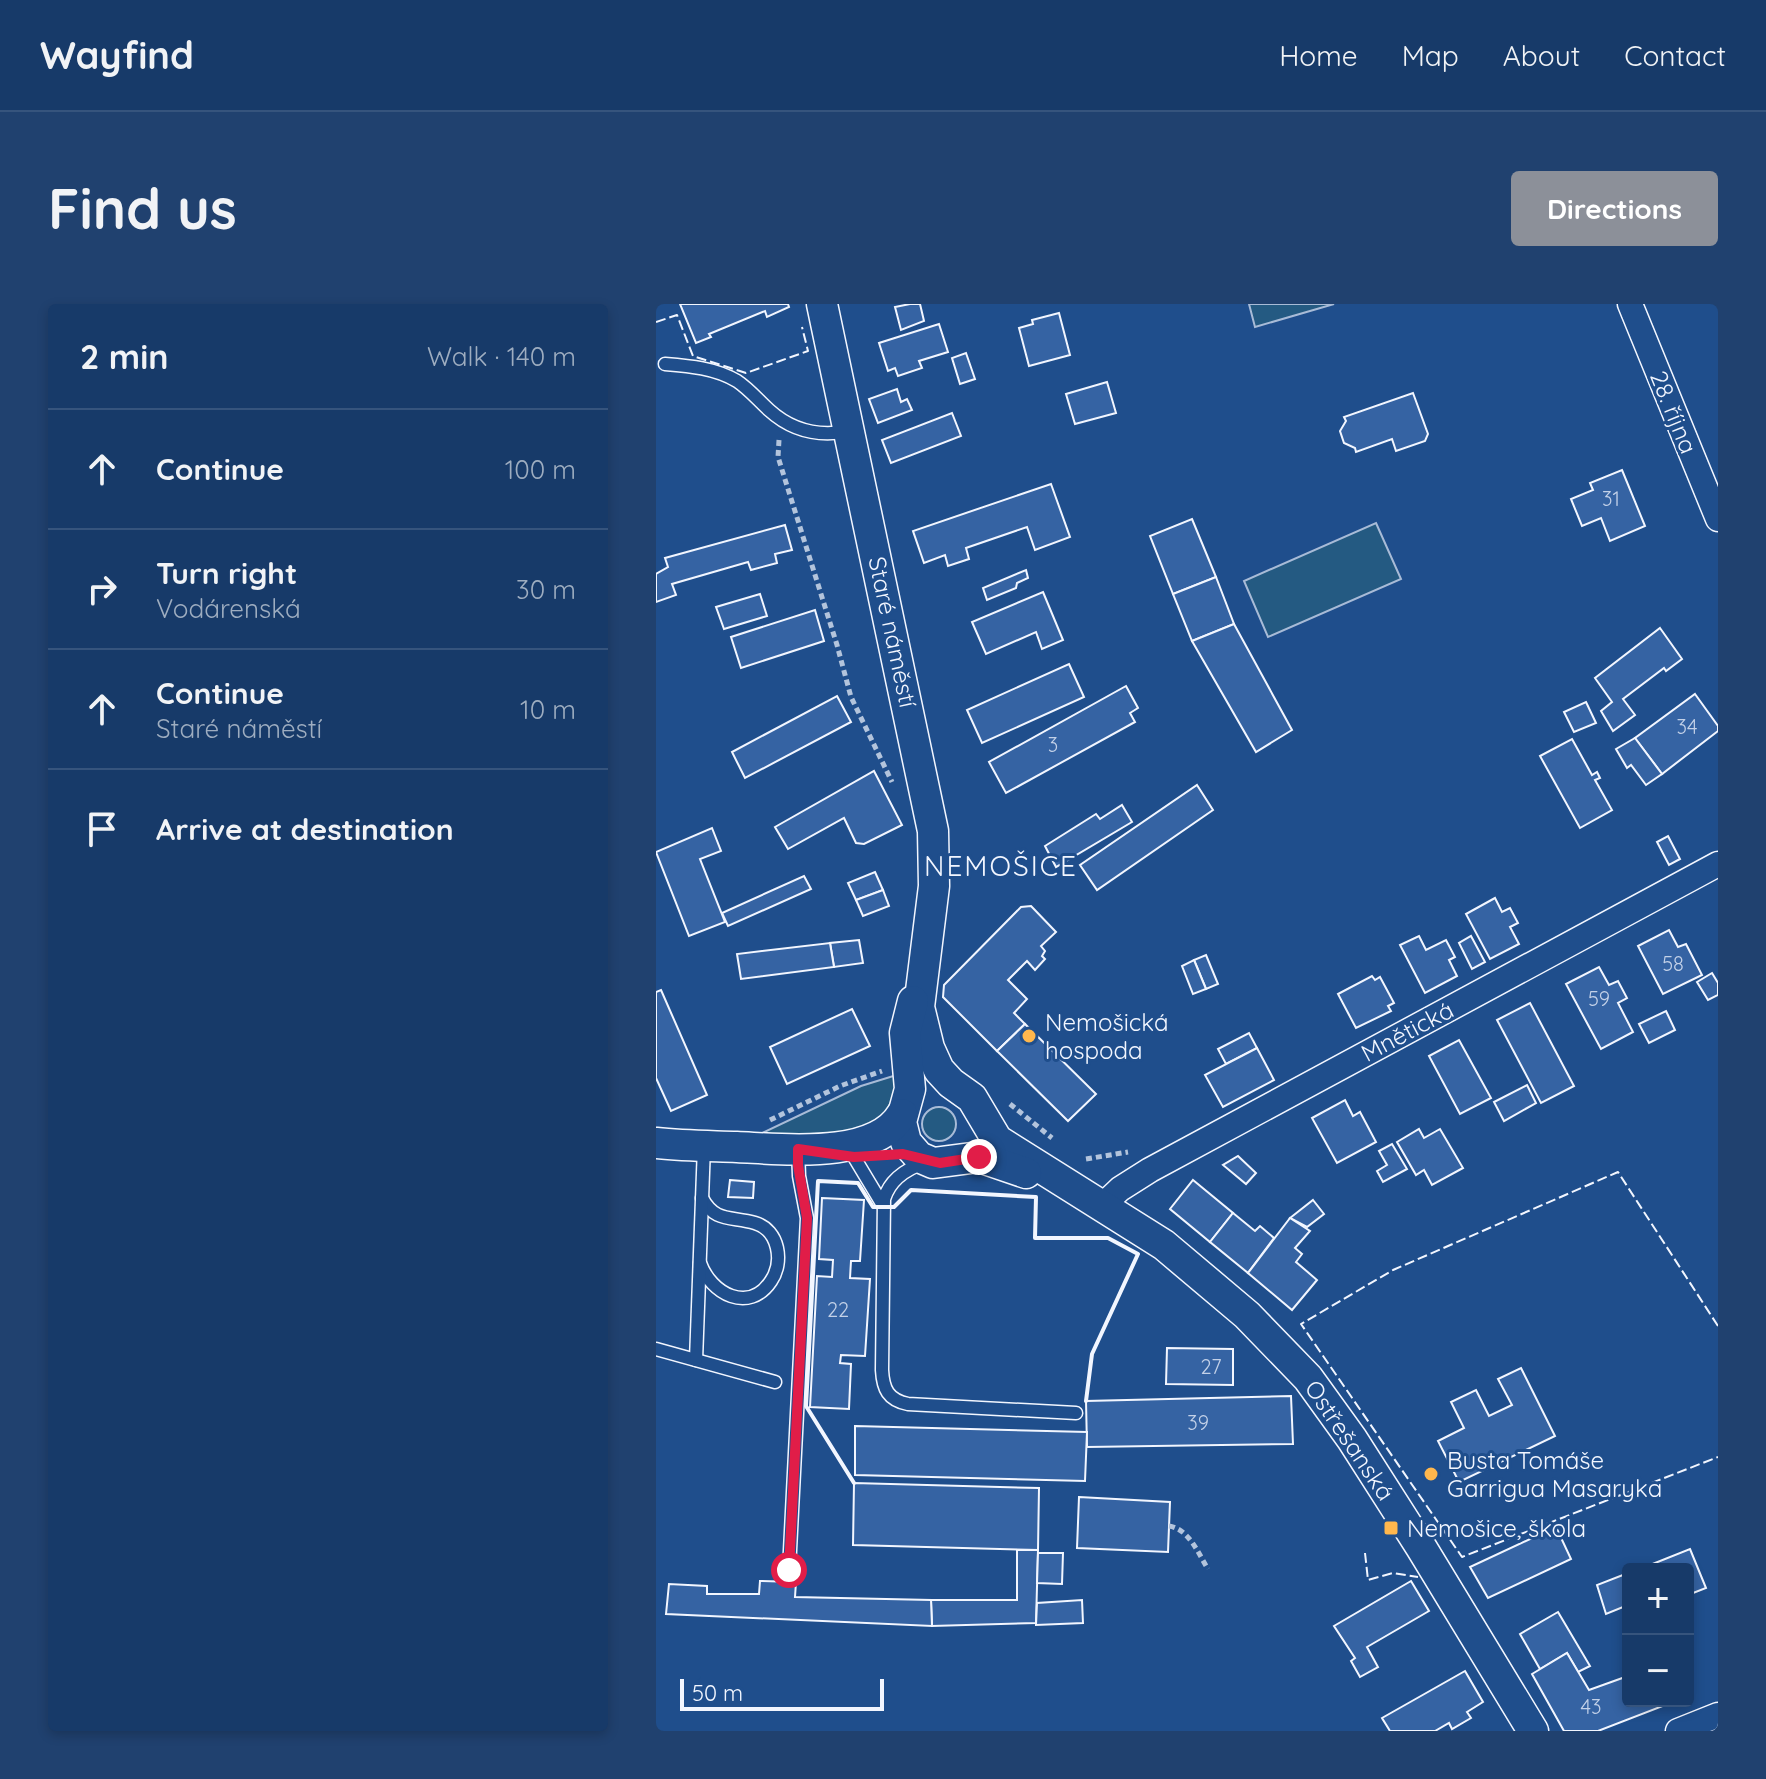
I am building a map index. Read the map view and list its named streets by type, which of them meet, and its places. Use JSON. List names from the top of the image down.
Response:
{
  "streets": {
    "street": [
      "28. října",
      "Staré náměstí",
      "Mnětická",
      "Ostřešanská"
    ]
  },
  "crossings": [
    ["Staré náměstí", "Mnětická"],
    ["Staré náměstí", "Ostřešanská"],
    ["Mnětická", "Ostřešanská"]
  ],
  "districts": ["NEMOŠICE"],
  "places": {
    "other": ["Nemošická hospoda", "Busta Tomáše Garrigua Masaryka"],
    "transit": ["Nemošice, škola"]
  },
  "house_numbers": [
    "31",
    "34",
    "3",
    "58",
    "59",
    "22",
    "27",
    "39",
    "43"
  ],
  "scale_bar": "50 m",
  "page": {
    "header": "Wayfind",
    "nav": [
      "Home",
      "Map",
      "About",
      "Contact"
    ],
    "buttons": "Directions",
    "title": "Find us",
    "heading": ["2 min", "Walk · 140 m"],
    "list": [
      ["Continue", "100 m"],
      ["Turn right", "Vodárenská", "30 m"],
      ["Continue", "Staré náměstí", "10 m"],
      "Arrive at destination"
    ],
    "map_buttons": ["+", "−"],
    "scale": "50 m"
  }
}
